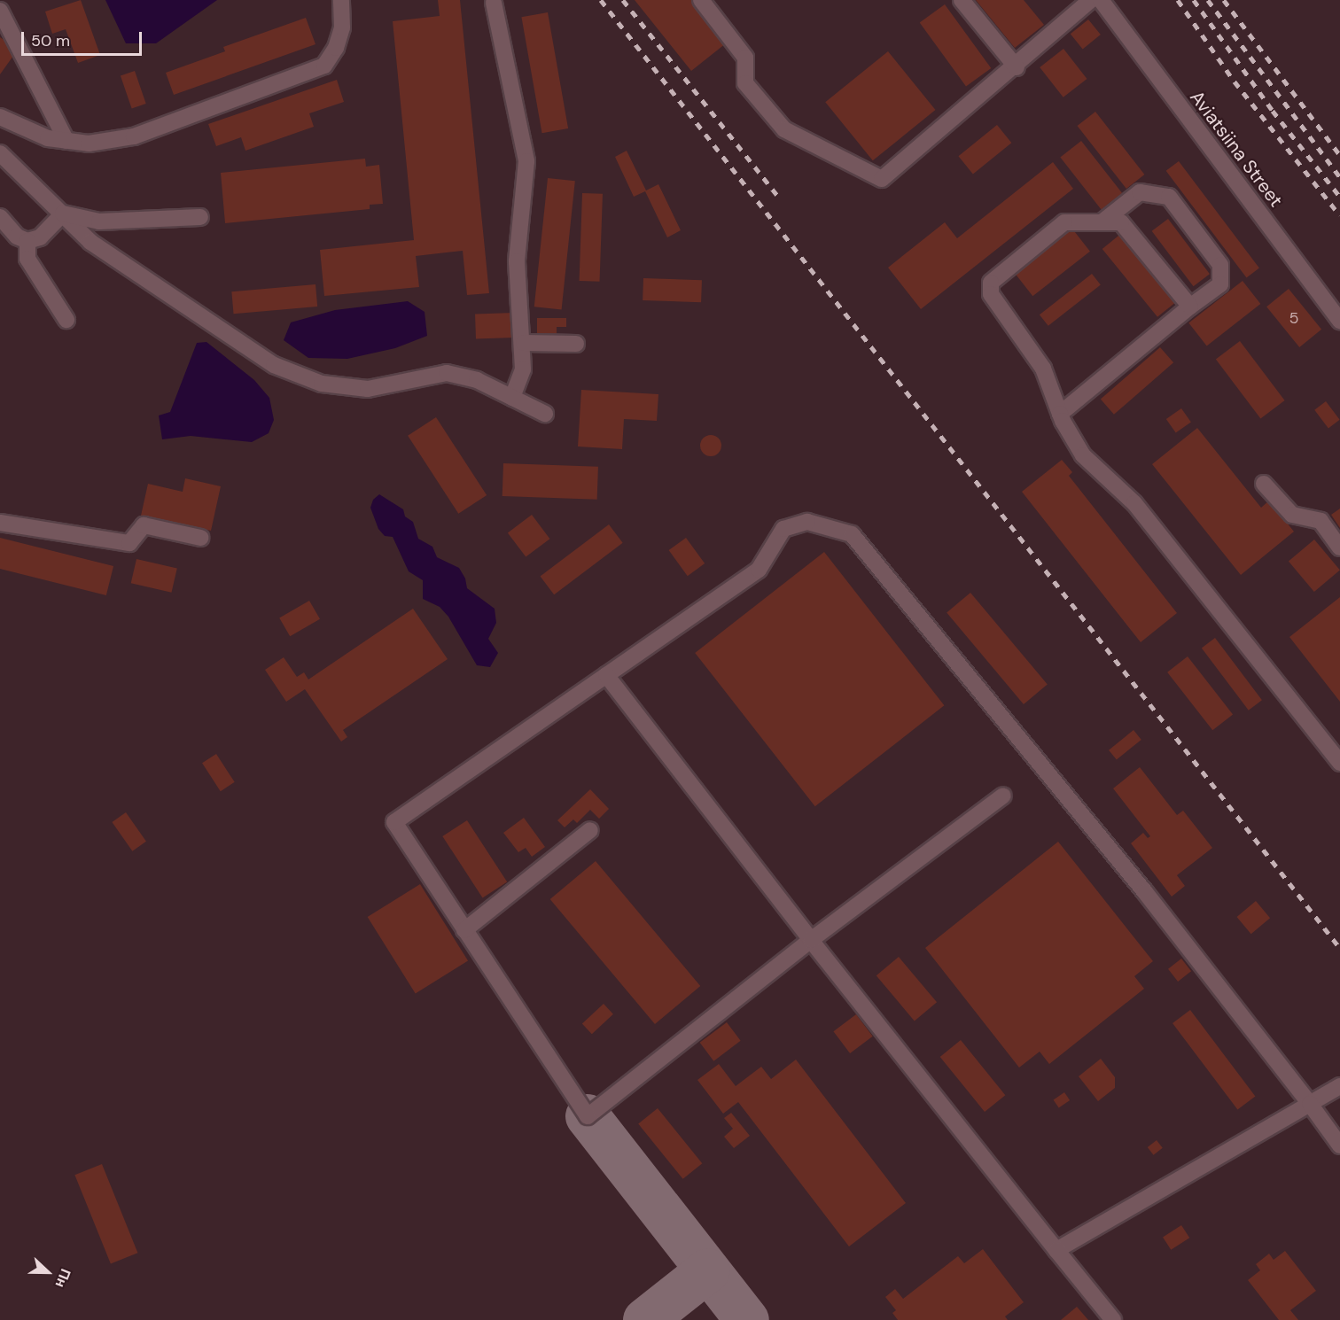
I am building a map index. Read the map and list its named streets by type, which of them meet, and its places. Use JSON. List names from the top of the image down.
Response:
{
  "streets": {
    "street": ["Aviatsiina Street"]
  },
  "house_numbers": ["5"],
  "scale_bar": "50 m",
  "north": "right"
}
